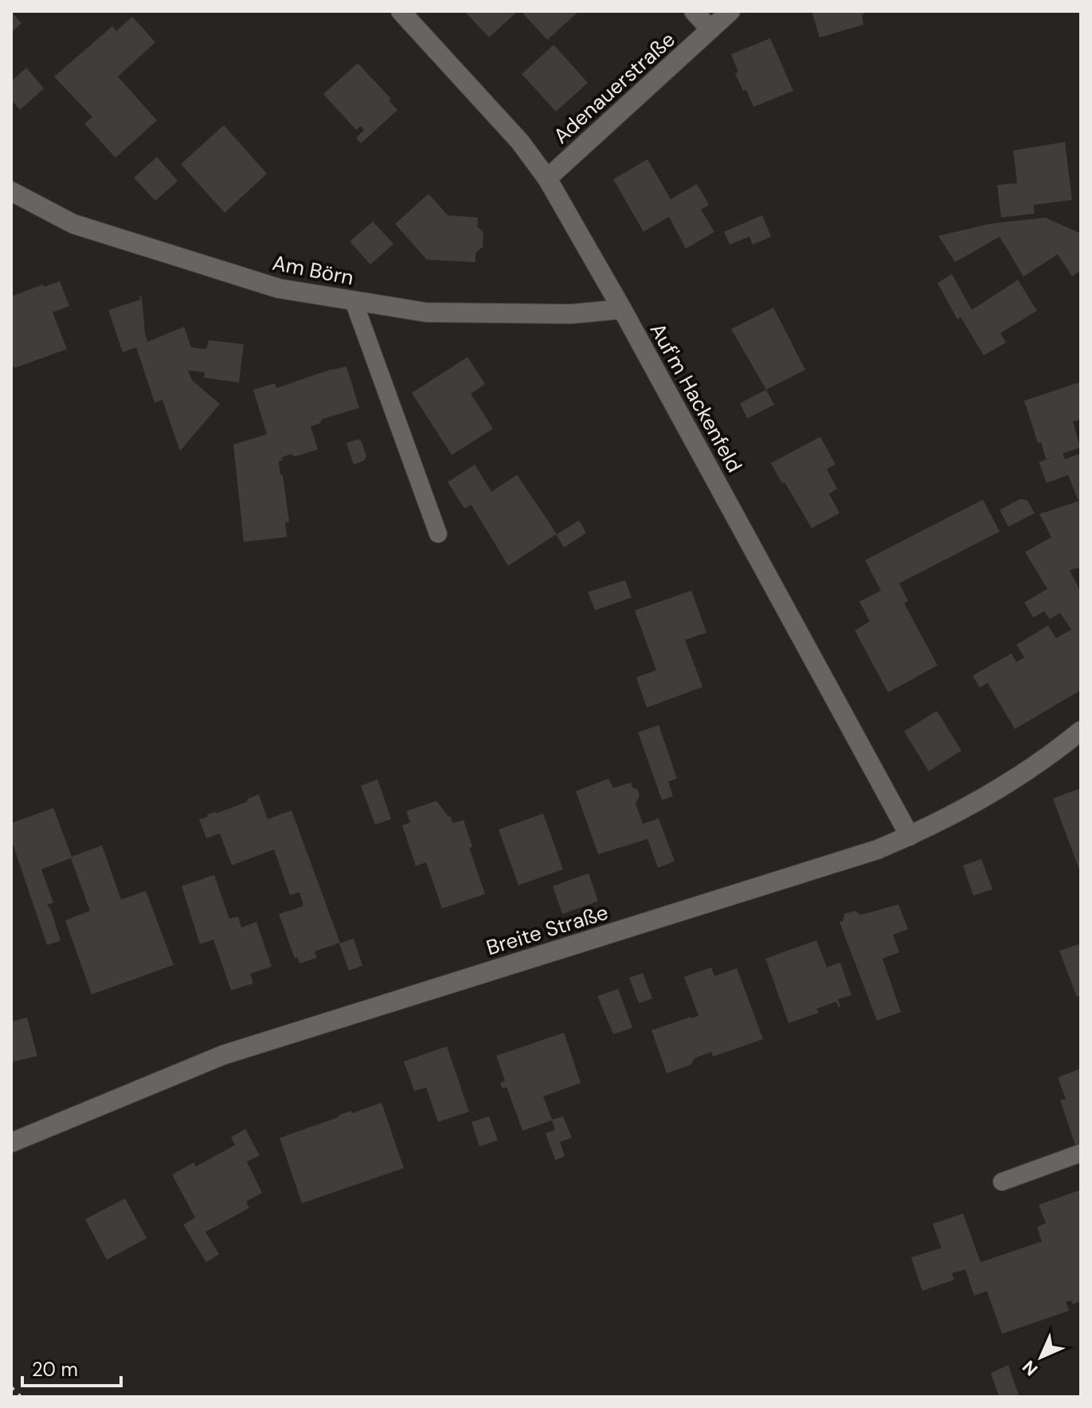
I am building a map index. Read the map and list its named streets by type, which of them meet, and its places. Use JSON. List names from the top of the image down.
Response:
{
  "streets": {
    "street": [
      "Adenauerstraße",
      "Am Börn",
      "Auf'm Hackenfeld",
      "Breite Straße"
    ]
  },
  "crossings": [
    ["Adenauerstraße", "Auf'm Hackenfeld"],
    ["Am Börn", "Auf'm Hackenfeld"],
    ["Auf'm Hackenfeld", "Breite Straße"]
  ],
  "scale_bar": "20 m",
  "north": "bottom left"
}
